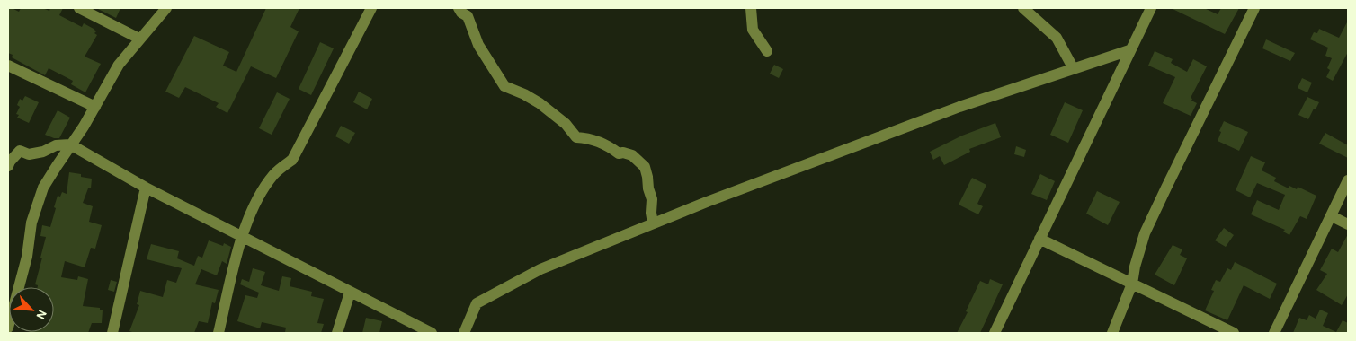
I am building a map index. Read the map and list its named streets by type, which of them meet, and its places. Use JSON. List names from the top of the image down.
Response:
{
  "north": "bottom right"
}
